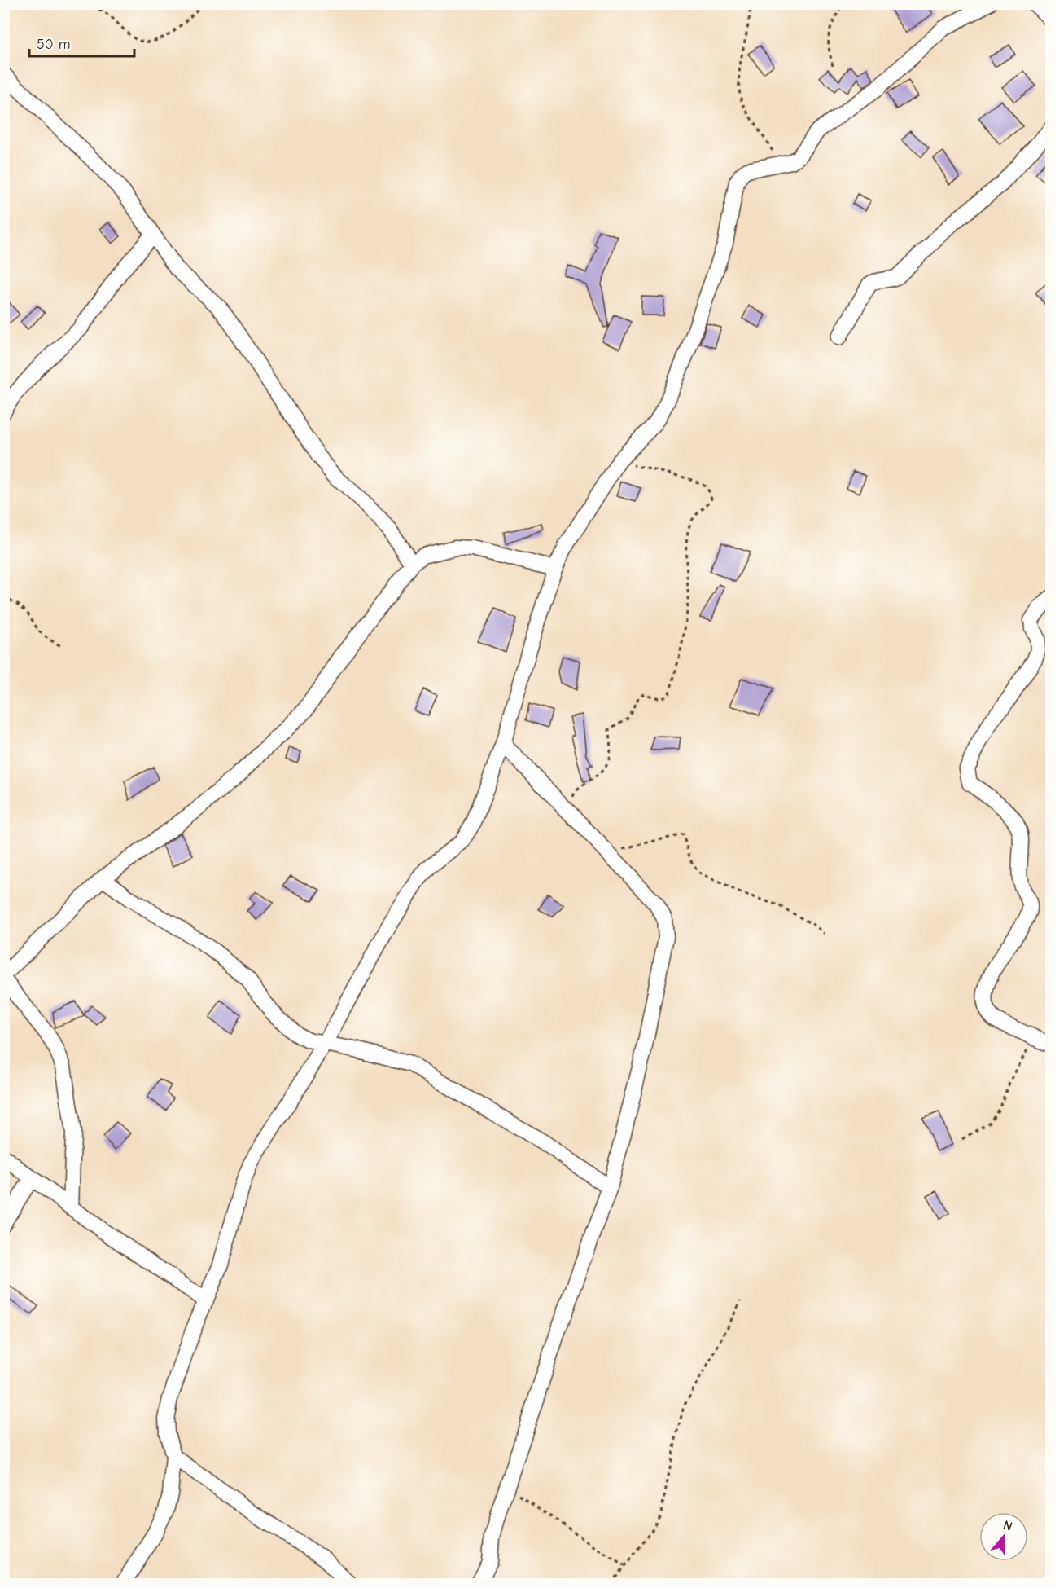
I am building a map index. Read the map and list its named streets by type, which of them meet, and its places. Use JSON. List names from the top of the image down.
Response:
{
  "scale_bar": "50 m",
  "north": "top"
}
